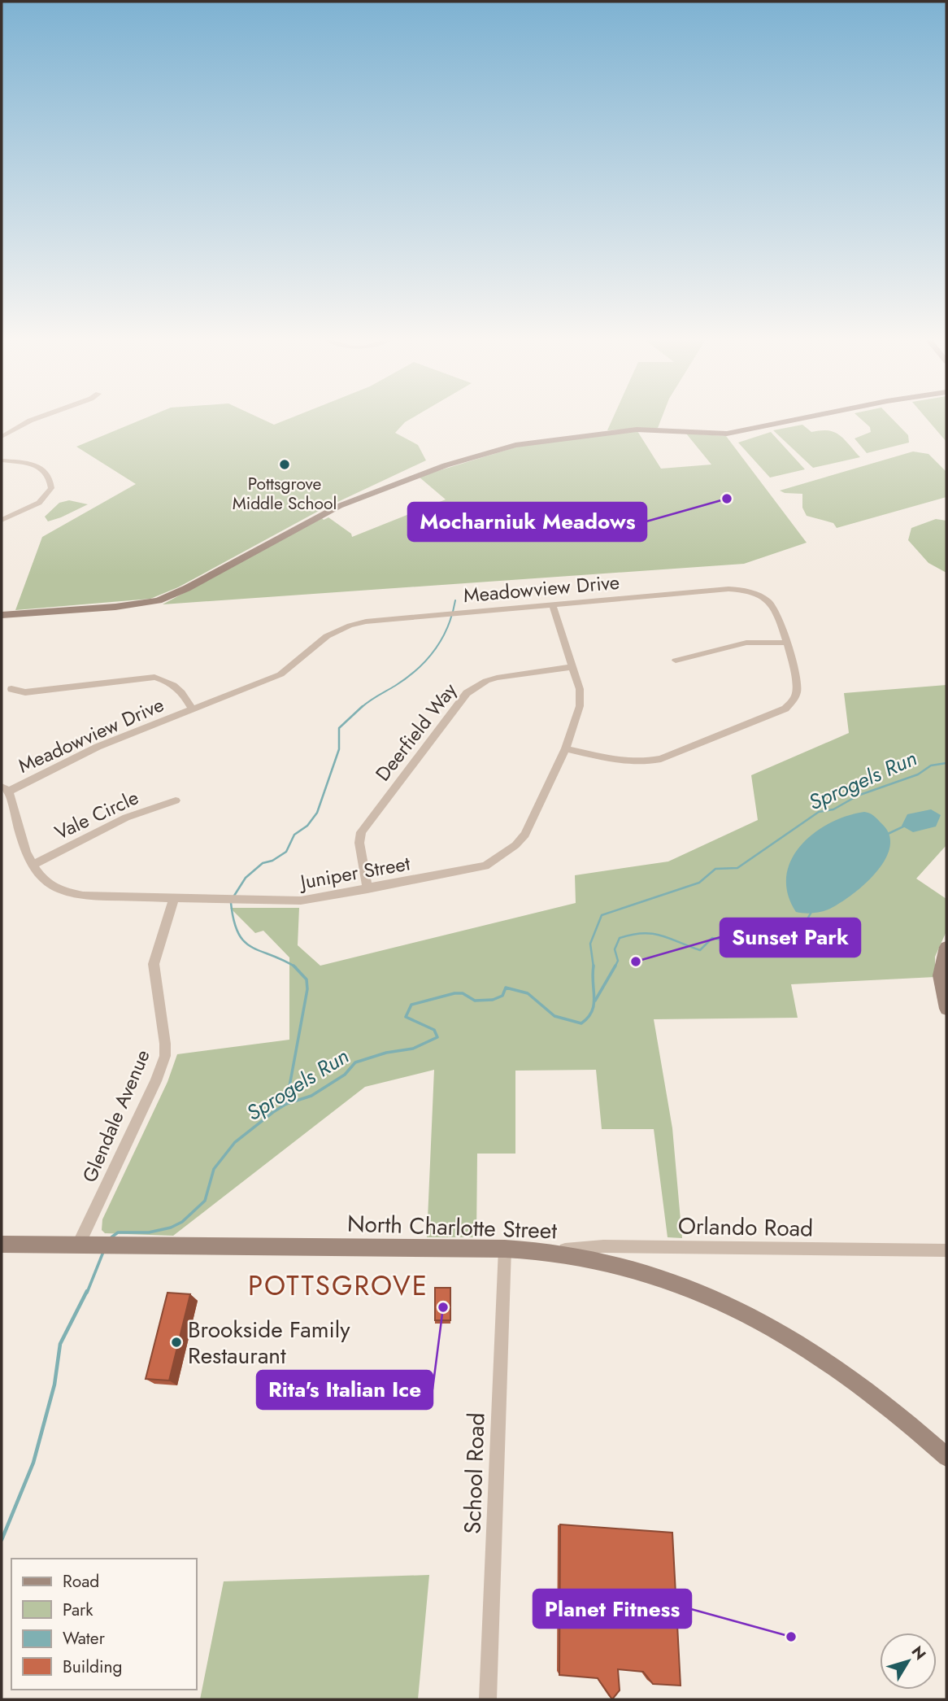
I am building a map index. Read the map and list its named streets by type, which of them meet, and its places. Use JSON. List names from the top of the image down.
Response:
{
  "streets": {
    "street": [
      "Meadowview Drive",
      "Deerfield Way",
      "Vale Circle",
      "Juniper Street",
      "Glendale Avenue",
      "North Charlotte Street",
      "Orlando Road",
      "School Road"
    ]
  },
  "crossings": [
    ["Meadowview Drive", "Juniper Street"],
    ["Deerfield Way", "Juniper Street"],
    ["Vale Circle", "Juniper Street"],
    ["Juniper Street", "Glendale Avenue"],
    ["Glendale Avenue", "North Charlotte Street"],
    ["North Charlotte Street", "Orlando Road"],
    ["North Charlotte Street", "School Road"]
  ],
  "districts": ["POTTSGROVE"],
  "water": ["Sprogels Run"],
  "places": [
    "Pottsgrove Middle School",
    "Mocharniuk Meadows",
    "Sunset Park",
    "Rita's Italian Ice",
    "Brookside Family Restaurant",
    "Planet Fitness"
  ],
  "legend": [
    "Road",
    "Park",
    "Water",
    "Building"
  ],
  "north": "top right"
}
